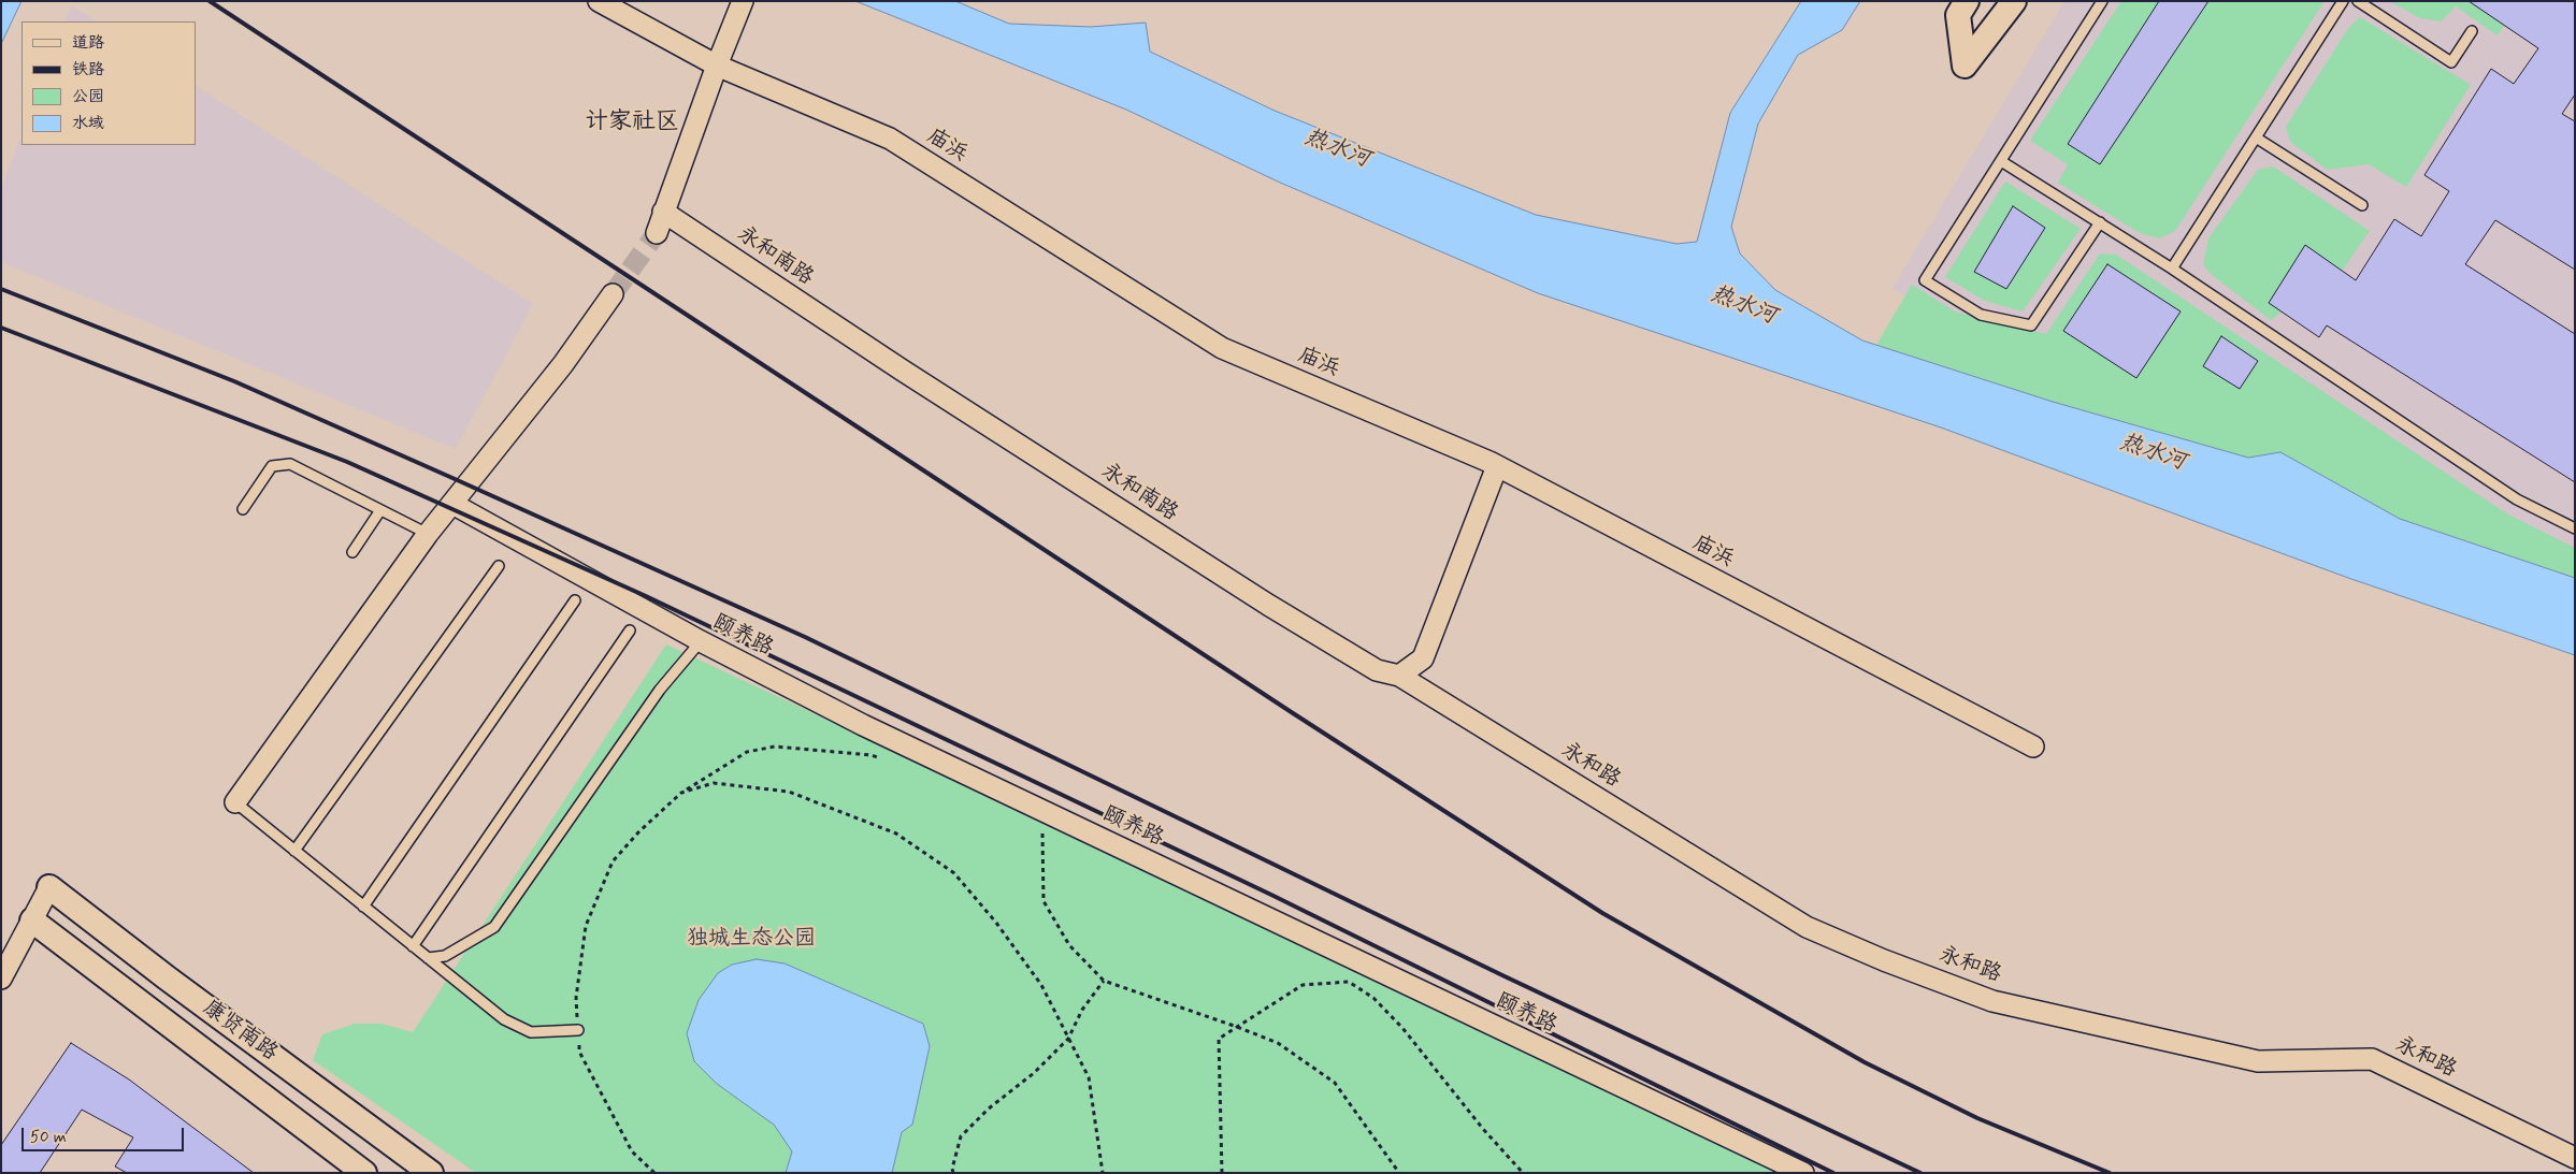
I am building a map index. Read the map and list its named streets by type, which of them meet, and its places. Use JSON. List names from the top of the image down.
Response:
{
  "streets": {
    "street": [
      "庙浜",
      "永和南路",
      "颐养路",
      "永和路",
      "康贤南路"
    ]
  },
  "crossings": [
    ["永和南路", "永和路"]
  ],
  "districts": ["计家社区"],
  "water": ["热水河"],
  "parks": ["独城生态公园"],
  "legend": [
    "道路",
    "铁路",
    "公园",
    "水域"
  ],
  "scale_bar": "50 m"
}
